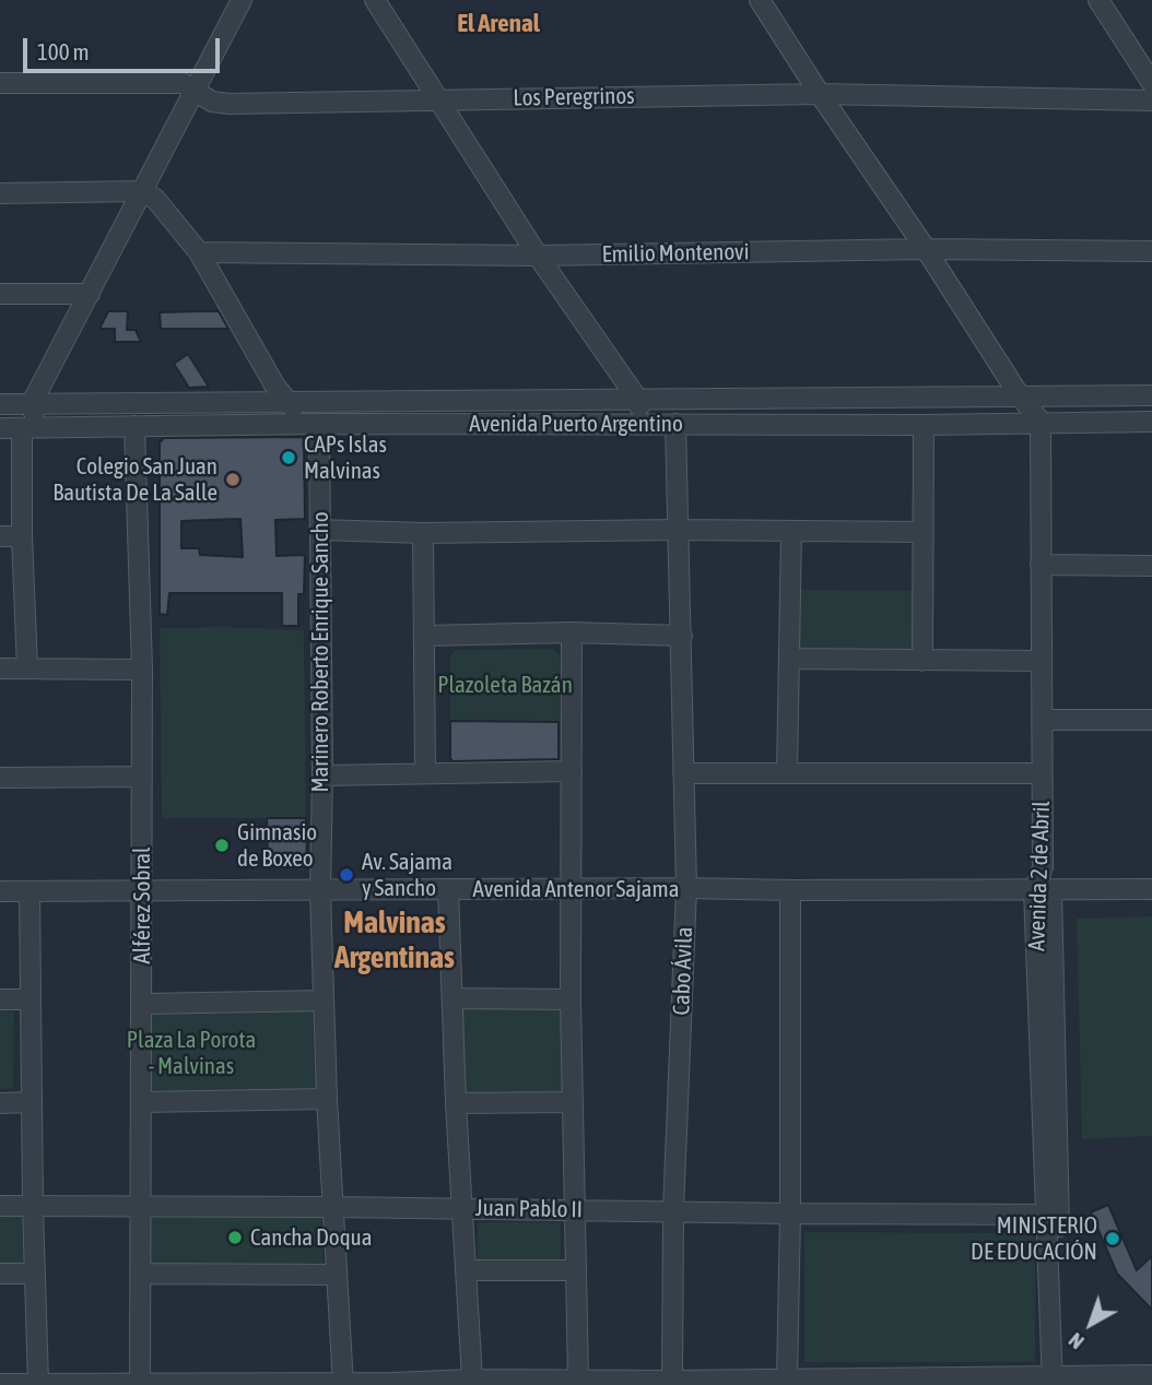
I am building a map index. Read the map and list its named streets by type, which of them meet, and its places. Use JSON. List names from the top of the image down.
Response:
{
  "streets": {
    "street": [
      "Los Peregrinos",
      "Emilio Montenovi",
      "Avenida Puerto Argentino",
      "Marinero Roberto Enrique Sancho",
      "Avenida 2 de Abril",
      "Avenida Antenor Sajama",
      "Alférez Sobral",
      "Cabo Ávila",
      "Juan Pablo II"
    ]
  },
  "crossings": [
    ["Avenida Puerto Argentino", "Marinero Roberto Enrique Sancho"],
    ["Avenida Puerto Argentino", "Avenida 2 de Abril"],
    ["Avenida Puerto Argentino", "Alférez Sobral"],
    ["Avenida Puerto Argentino", "Cabo Ávila"],
    ["Marinero Roberto Enrique Sancho", "Avenida Antenor Sajama"],
    ["Marinero Roberto Enrique Sancho", "Juan Pablo II"],
    ["Avenida 2 de Abril", "Avenida Antenor Sajama"],
    ["Avenida 2 de Abril", "Juan Pablo II"],
    ["Avenida Antenor Sajama", "Alférez Sobral"],
    ["Avenida Antenor Sajama", "Cabo Ávila"],
    ["Alférez Sobral", "Juan Pablo II"],
    ["Cabo Ávila", "Juan Pablo II"]
  ],
  "districts": ["El Arenal", "Malvinas Argentinas"],
  "parks": ["Plazoleta Bazán", "Plaza La Porota - Malvinas"],
  "places": [
    "CAPs Islas Malvinas",
    "Colegio San Juan Bautista De La Salle",
    "Gimnasio de Boxeo",
    "Av. Sajama y Sancho",
    "Cancha Doqua",
    "MINISTERIO DE EDUCACIÓN"
  ],
  "scale_bar": "100 m",
  "north": "bottom left"
}
